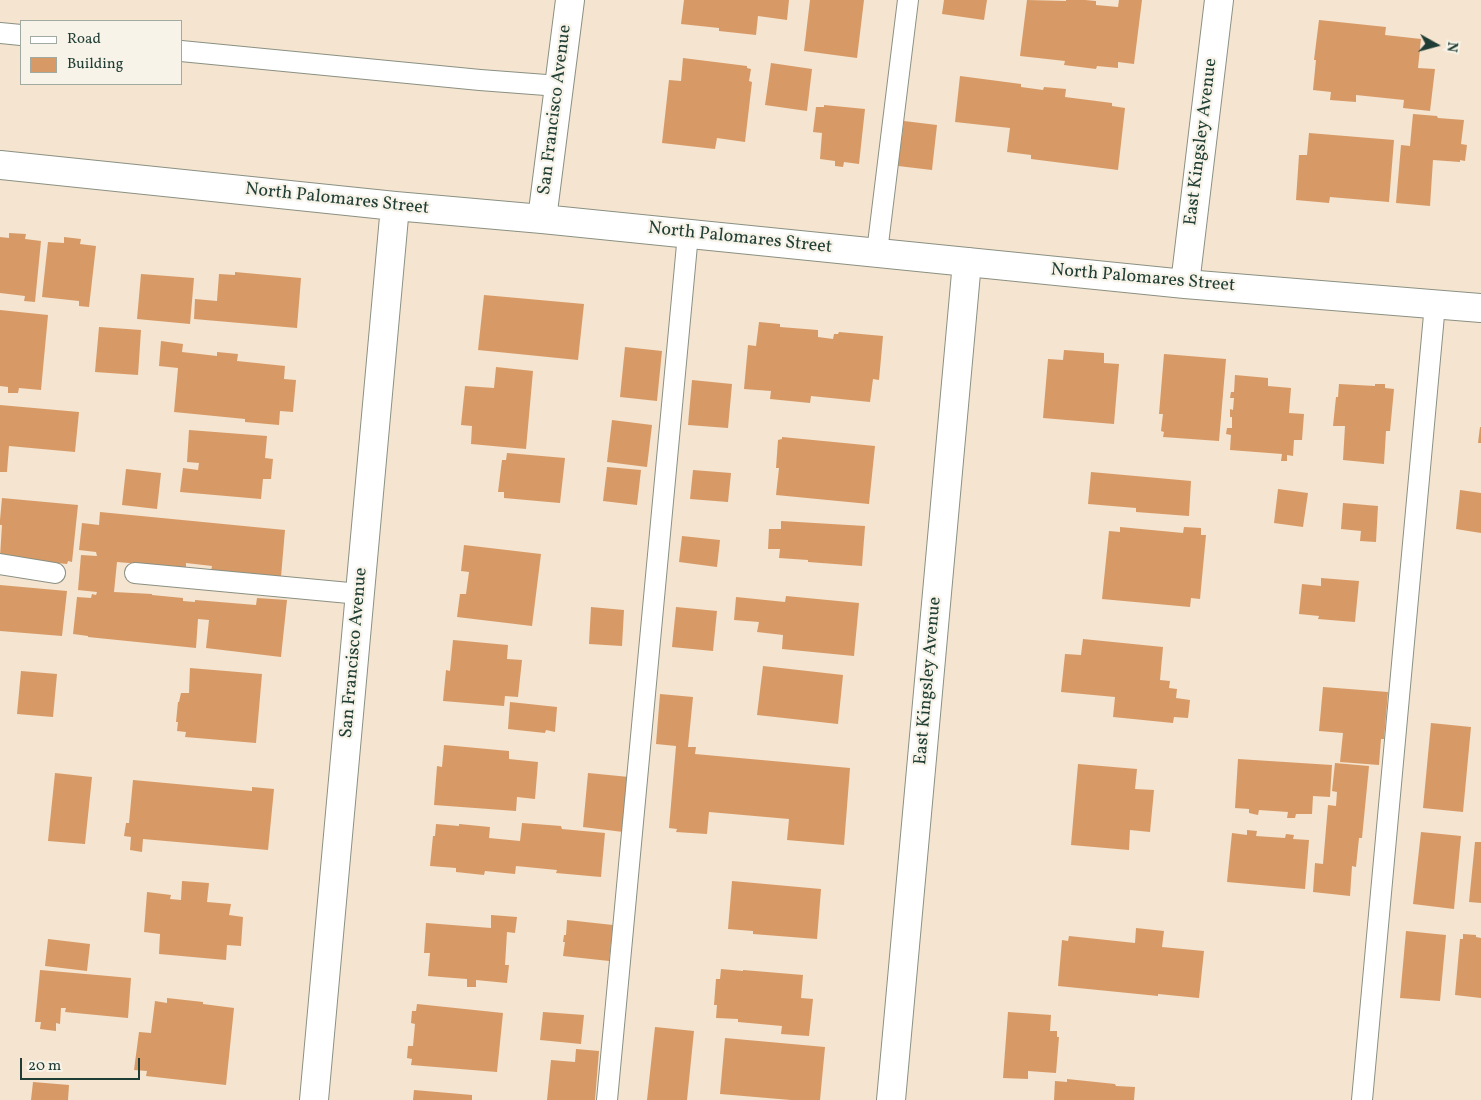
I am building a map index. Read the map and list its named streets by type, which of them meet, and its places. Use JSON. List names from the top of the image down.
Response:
{
  "streets": {
    "street": ["San Francisco Avenue", "East Kingsley Avenue", "North Palomares Street"]
  },
  "crossings": [
    ["San Francisco Avenue", "North Palomares Street"],
    ["East Kingsley Avenue", "North Palomares Street"]
  ],
  "legend": ["Road", "Building"],
  "scale_bar": "20 m",
  "north": "right"
}
